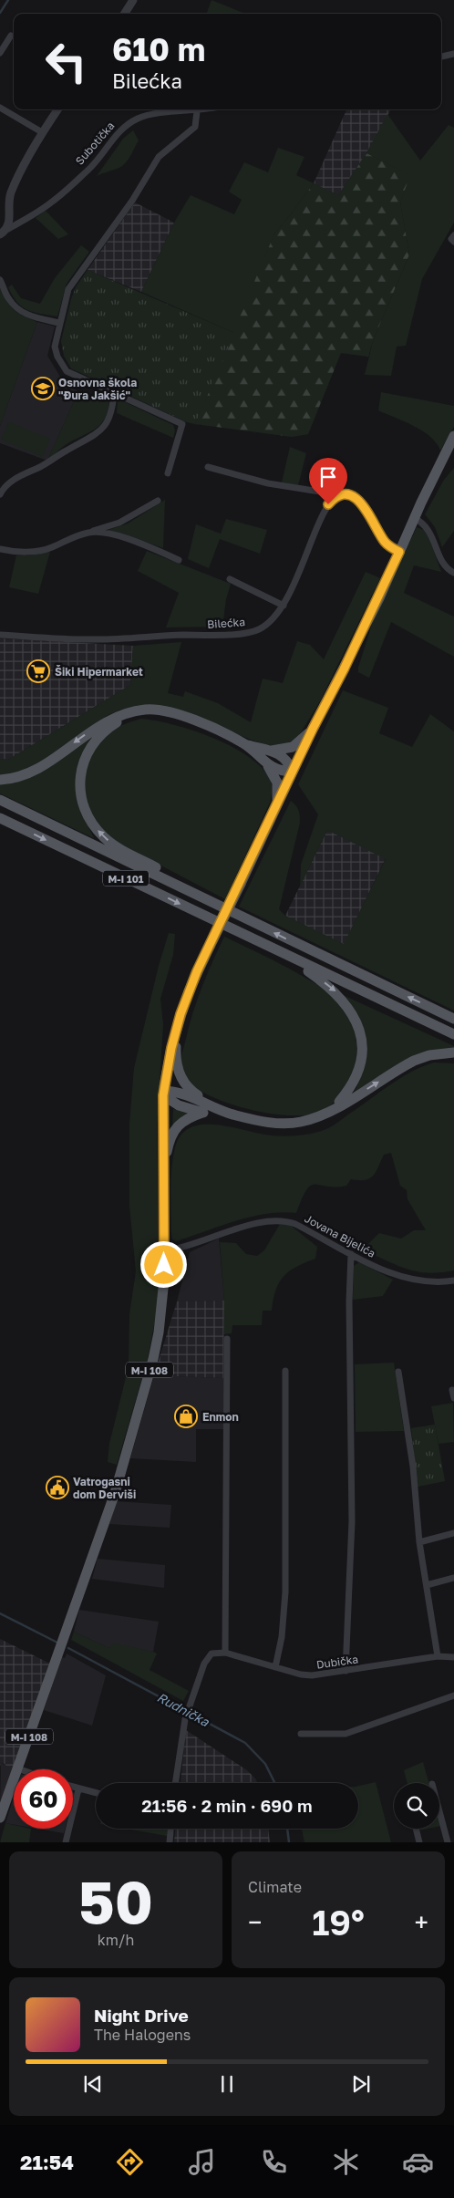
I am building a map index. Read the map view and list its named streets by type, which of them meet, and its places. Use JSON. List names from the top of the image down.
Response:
{
  "streets": {
    "main road": ["M-I 101", "M-I 108"],
    "street": [
      "Subotička",
      "Bilećka",
      "Jovana Bijelića",
      "Dubička"
    ]
  },
  "crossings": [
    ["Jovana Bijelića", "M-I 108"]
  ],
  "water": ["Rudnička"],
  "places": {
    "school or university": ["Osnovna škola \"Đura Jakšić\""],
    "supermarket": ["Šiki Hipermarket"],
    "shop": ["Enmon"],
    "public building": ["Vatrogasni dom Derviši"]
  },
  "page": {
    "turn": ["610 m", "Bilećka"],
    "limit": "60",
    "trip": "21:56 · 2 min · 690 m",
    "tile": [
      ["50", "km/h"],
      "Climate"
    ],
    "heat": ["−", "19°", "+"],
    "song": ["Night Drive", "The Halogens"],
    "tabs": "21:54"
  }
}
